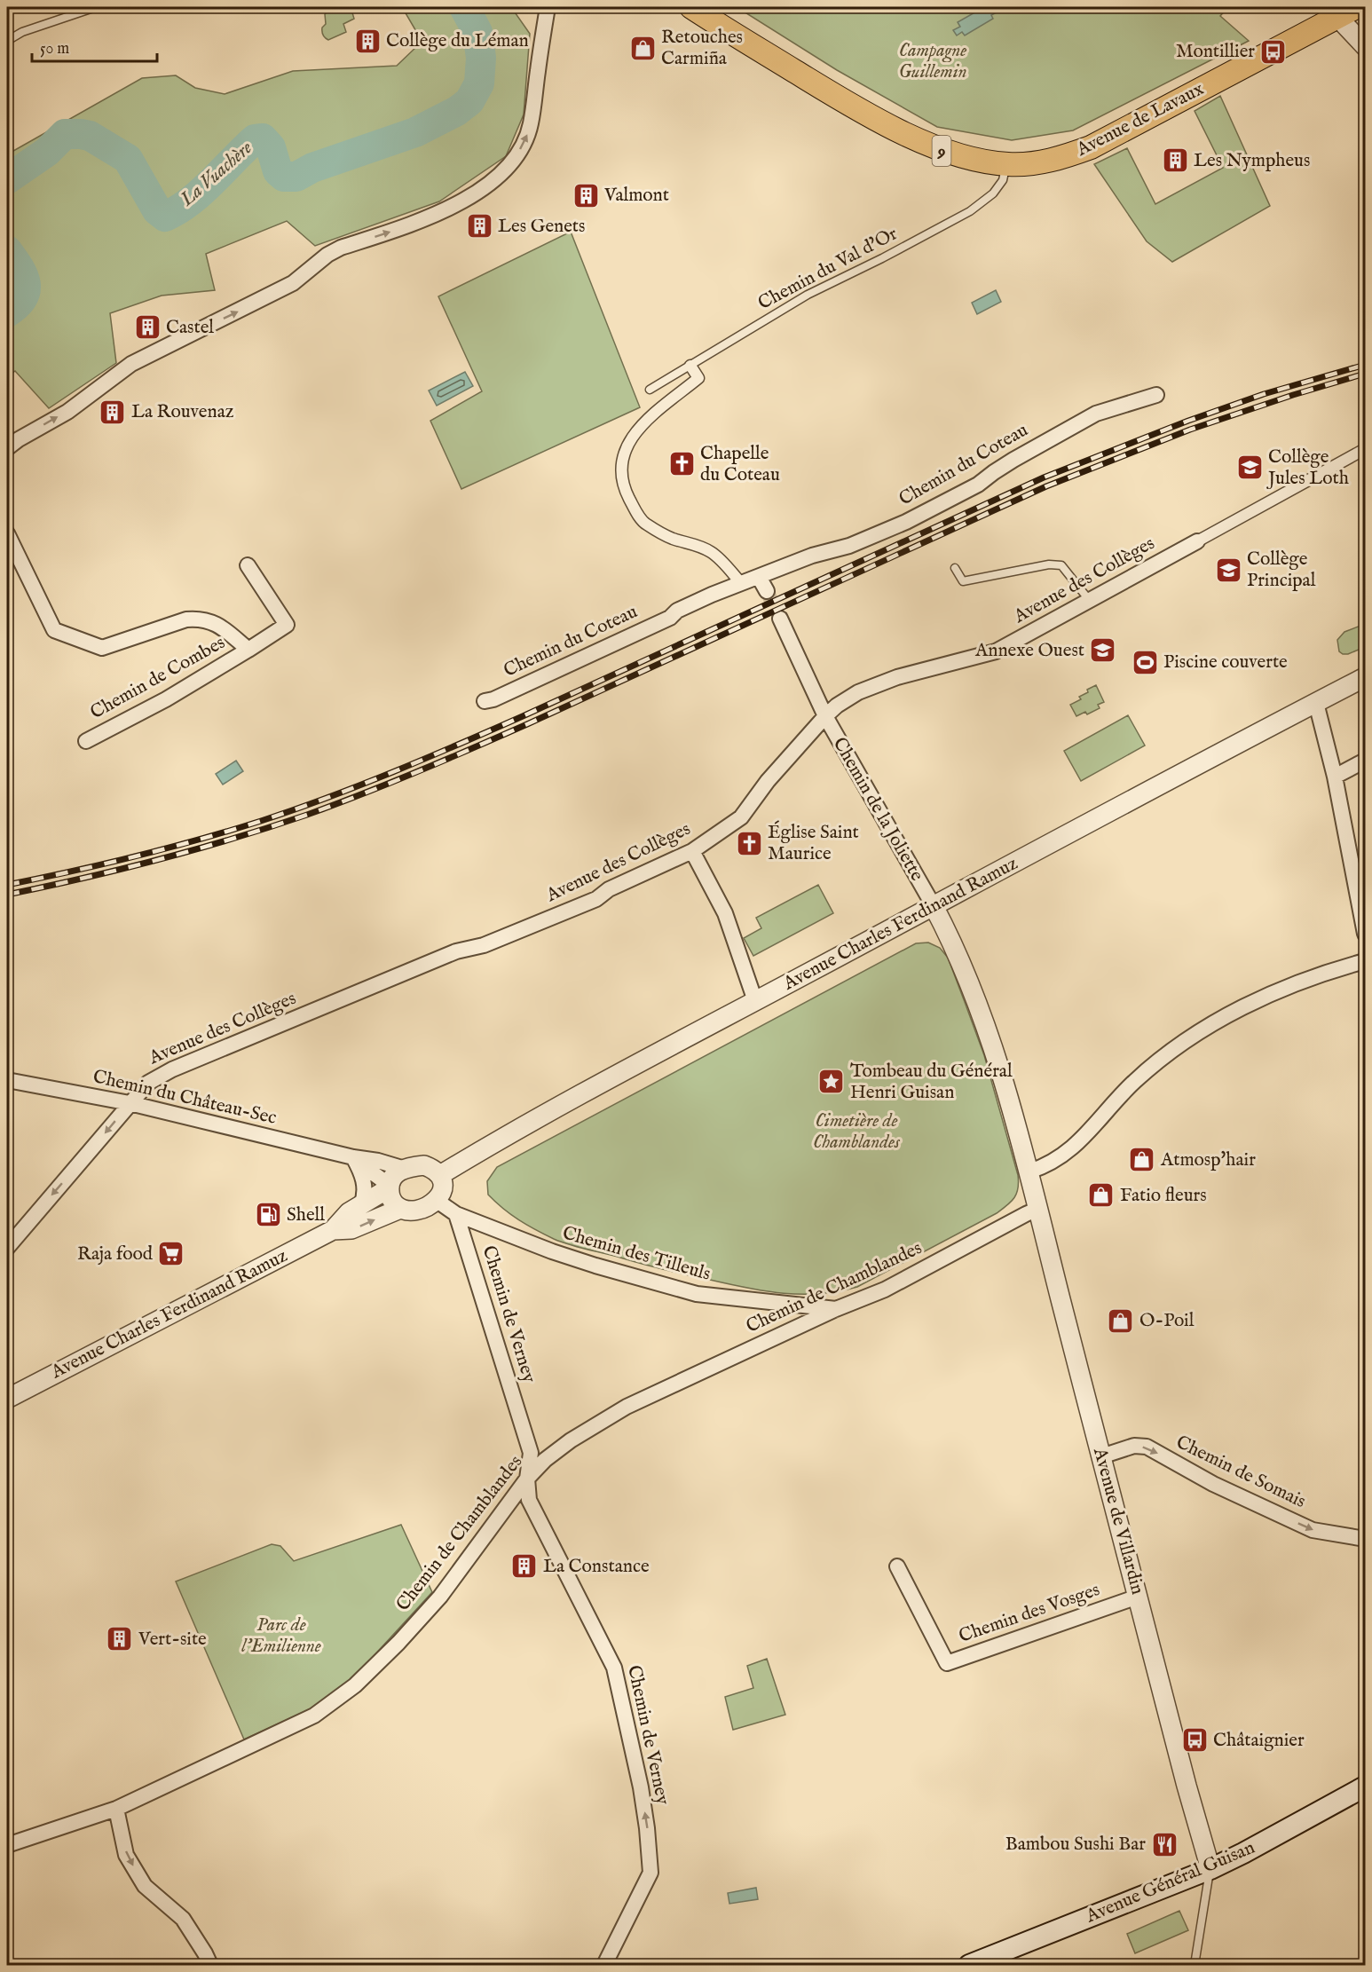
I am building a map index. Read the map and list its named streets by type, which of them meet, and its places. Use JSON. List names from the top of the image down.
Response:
{
  "streets": {
    "main road": ["Avenue de Lavaux", "9", "Avenue Général Guisan"],
    "street": [
      "Chemin du Coteau",
      "Avenue des Collèges",
      "Chemin de Combes",
      "Chemin de la Joliette",
      "Avenue Charles Ferdinand Ramuz",
      "Chemin du Château-Sec",
      "Chemin des Tilleuls",
      "Chemin de Chamblandes",
      "Chemin de Verney",
      "Chemin de Somais",
      "Avenue de Villardin",
      "Chemin des Vosges"
    ],
    "lane": ["Chemin du Val d'Or"]
  },
  "crossings": [
    ["Avenue de Lavaux", "Chemin du Val d'Or"],
    ["Avenue des Collèges", "Chemin de la Joliette"],
    ["Avenue des Collèges", "Chemin du Château-Sec"],
    ["Chemin de la Joliette", "Avenue Charles Ferdinand Ramuz"],
    ["Chemin de la Joliette", "Avenue de Villardin"],
    ["Avenue Charles Ferdinand Ramuz", "Chemin du Château-Sec"],
    ["Avenue Charles Ferdinand Ramuz", "Chemin des Tilleuls"],
    ["Chemin du Château-Sec", "Chemin des Tilleuls"],
    ["Chemin des Tilleuls", "Chemin de Chamblandes"],
    ["Chemin des Tilleuls", "Chemin de Verney"],
    ["Chemin de Chamblandes", "Chemin de Verney"],
    ["Chemin de Chamblandes", "Avenue de Villardin"],
    ["Chemin de Somais", "Avenue de Villardin"],
    ["Avenue de Villardin", "Chemin des Vosges"],
    ["Avenue de Villardin", "Avenue Général Guisan"]
  ],
  "one_way": ["Chemin de Verney", "Chemin de Somais"],
  "water": ["La Vuachère"],
  "parks": ["Campagne Guillemin", "Cimetière de Chamblandes", "Parc de l’Emilienne"],
  "places": {
    "building": [
      "Collège du Léman",
      "Les Nympheus",
      "Valmont",
      "Les Genets",
      "Castel",
      "La Rouvenaz",
      "La Constance",
      "Vert-site"
    ],
    "shop": [
      "Retouches Carmiña",
      "Atmosp'hair",
      "Fatio fleurs",
      "O-Poil"
    ],
    "bus stop": ["Montillier", "Châtaignier"],
    "church": ["Chapelle du Coteau", "Église Saint Maurice"],
    "school or university": ["Collège Jules Loth", "Collège Principal", "Annexe Ouest"],
    "sports": ["Piscine couverte"],
    "place": ["Tombeau du Général Henri Guisan"],
    "fuel station": ["Shell"],
    "supermarket": ["Raja food"],
    "restaurant": ["Bambou Sushi Bar"]
  },
  "scale_bar": "50 m"
}
